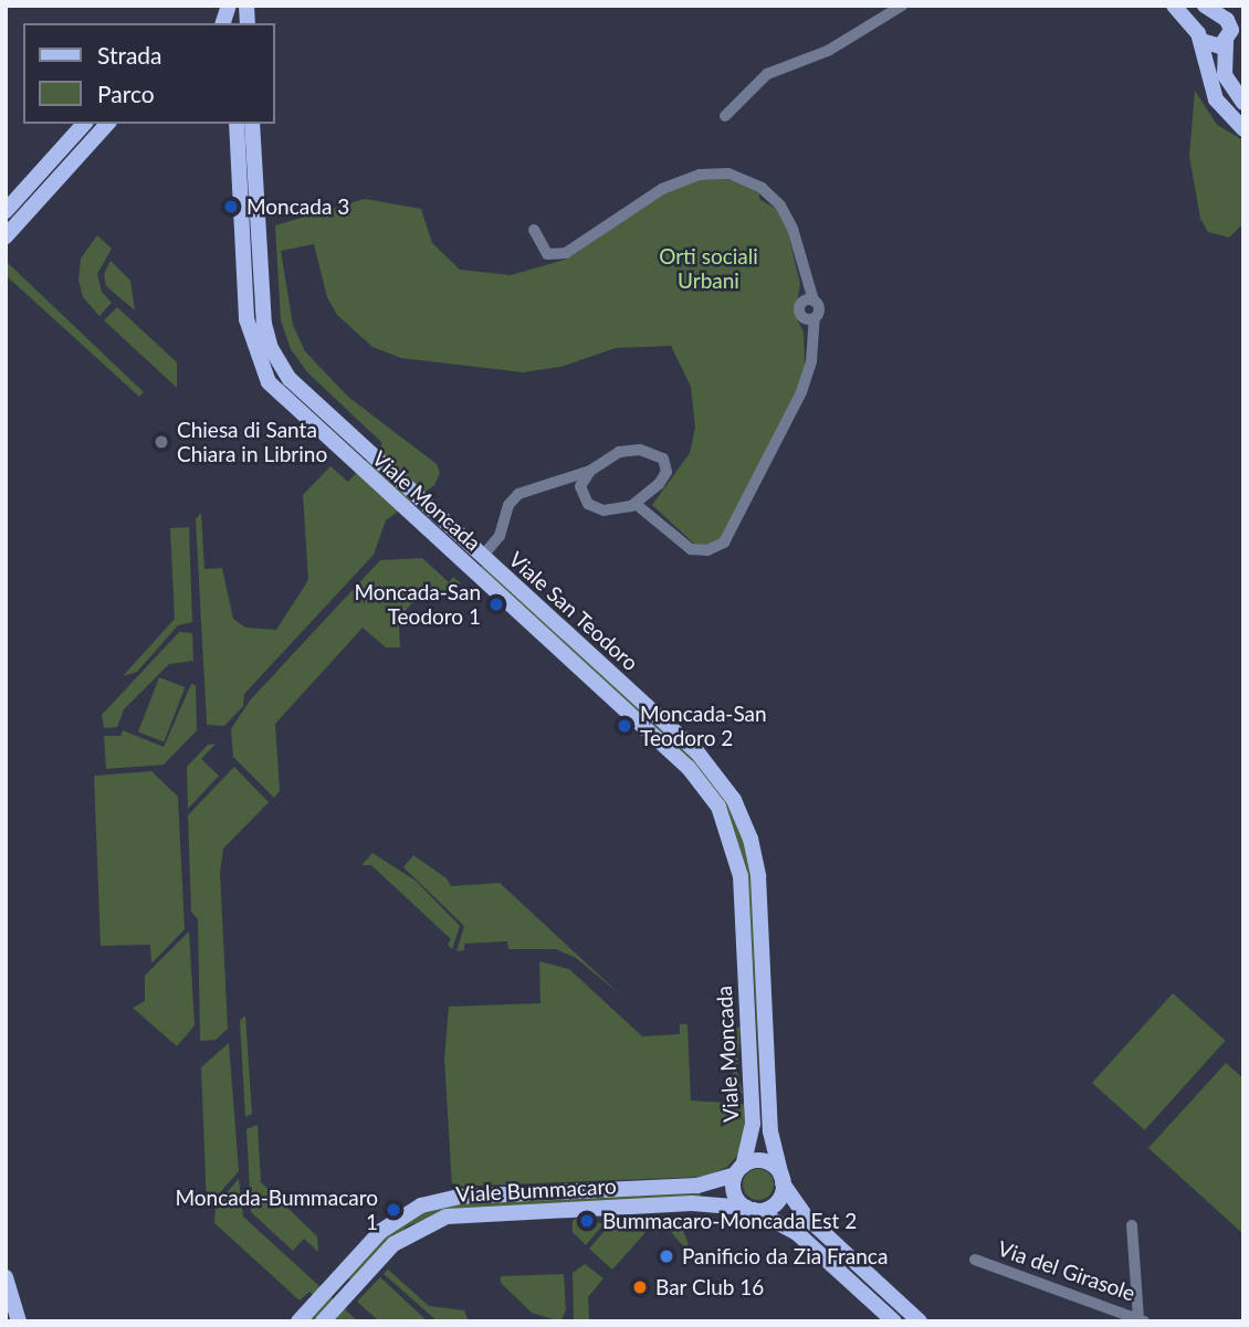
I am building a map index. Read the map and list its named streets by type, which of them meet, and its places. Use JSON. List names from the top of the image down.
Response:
{
  "streets": {
    "main road": ["Viale Moncada", "Viale San Teodoro", "Viale Bummacaro"],
    "street": ["Via del Girasole"]
  },
  "crossings": [
    ["Viale Moncada", "Viale San Teodoro"],
    ["Viale Moncada", "Viale Bummacaro"],
    ["Viale San Teodoro", "Viale Bummacaro"]
  ],
  "parks": ["Orti sociali Urbani"],
  "places": [
    "Moncada 3",
    "Chiesa di Santa Chiara in Librino",
    "Moncada-San Teodoro 1",
    "Moncada-San Teodoro 2",
    "Moncada-Bummacaro 1",
    "Bummacaro-Moncada Est 2",
    "Panificio da Zia Franca",
    "Bar Club 16"
  ],
  "legend": ["Strada", "Parco"]
}
